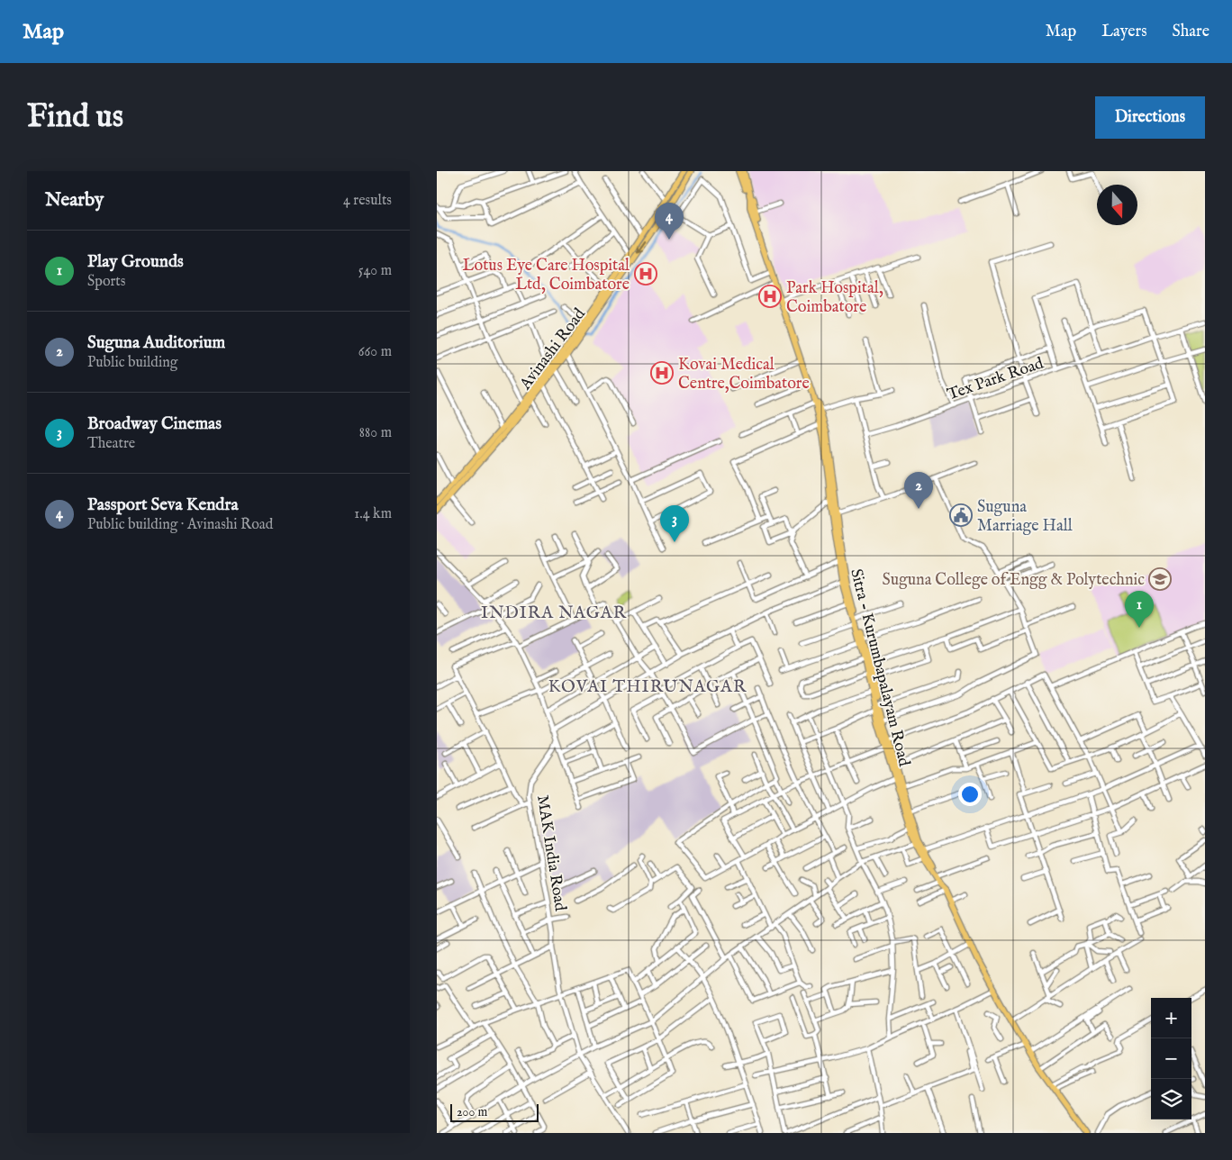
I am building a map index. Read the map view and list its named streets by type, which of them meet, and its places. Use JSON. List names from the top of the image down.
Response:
{
  "streets": {
    "main road": ["Avinashi Road", "Sitra - Kurumbapalayam Road"],
    "street": ["Tex Park Road", "MAK India Road"]
  },
  "districts": ["INDIRA NAGAR", "KOVAI THIRUNAGAR"],
  "places": {
    "hospital": ["Lotus Eye Care Hospital Ltd, Coimbatore", "Park Hospital, Coimbatore", "Kovai Medical Centre,Coimbatore"],
    "public building": ["Suguna Marriage Hall"],
    "school or university": ["Suguna College of Engg & Polytechnic"]
  },
  "scale_bar": "200 m",
  "north": "bottom",
  "page": {
    "header": "Map",
    "nav": ["Map", "Layers", "Share"],
    "buttons": "Directions",
    "title": "Find us",
    "heading": ["Nearby", "4 results"],
    "pins": [
      "4",
      "2",
      "3",
      "1"
    ],
    "list": [
      {
        "mark": "1",
        "name": "Play Grounds",
        "note": "Sports",
        "value": "540 m"
      },
      {
        "mark": "2",
        "name": "Suguna Auditorium",
        "note": "Public building",
        "value": "660 m"
      },
      {
        "mark": "3",
        "name": "Broadway Cinemas",
        "note": "Theatre",
        "value": "880 m"
      },
      {
        "mark": "4",
        "name": "Passport Seva Kendra",
        "note": "Public building · Avinashi Road",
        "value": "1.4 km"
      }
    ],
    "map_buttons": ["+", "−"],
    "scale": "200 m"
  }
}
